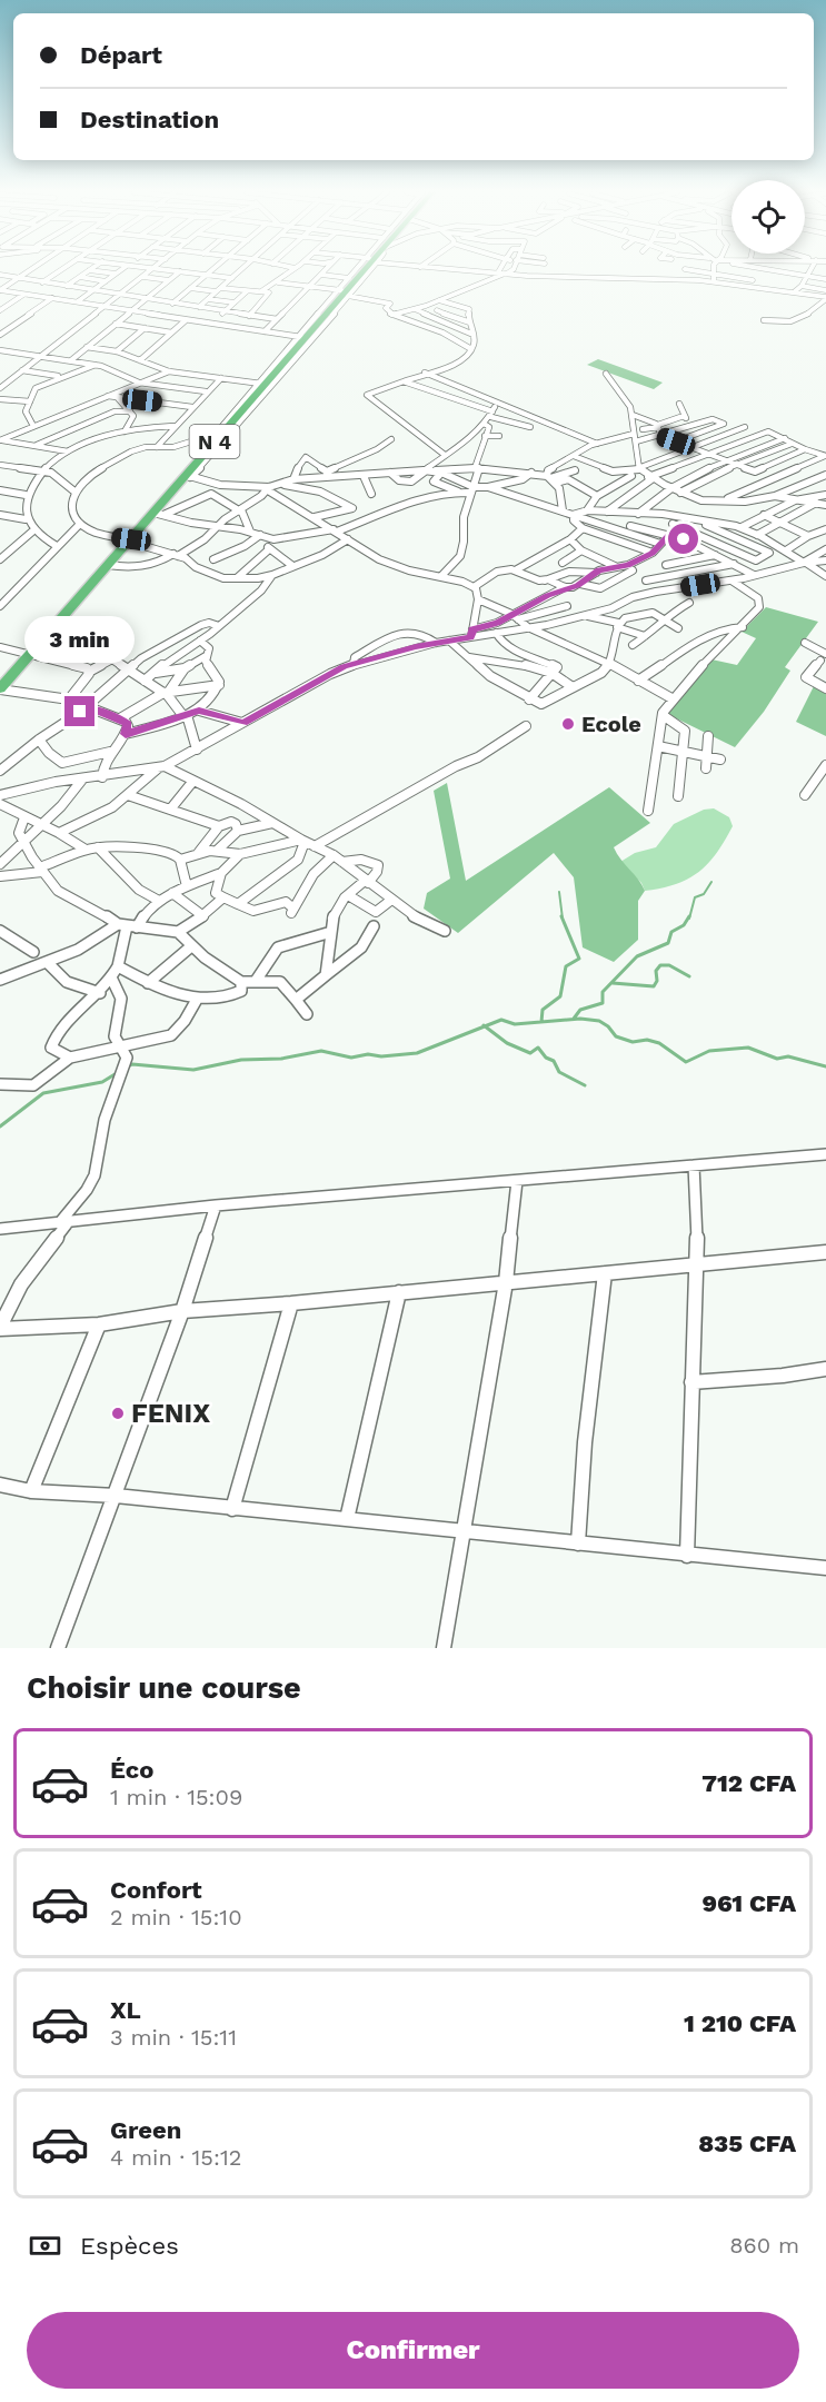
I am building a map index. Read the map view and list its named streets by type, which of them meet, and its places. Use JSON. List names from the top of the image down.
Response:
{
  "streets": {
    "highway": ["N 4"]
  },
  "places": ["Ecole", "FENIX"],
  "page": {
    "banner": ["Départ", "Destination"],
    "bubble": "3 min",
    "heading": "Choisir une course",
    "list": [
      {
        "name": "Éco",
        "note": "1 min · 15:09",
        "value": "712 CFA"
      },
      {
        "name": "Confort",
        "note": "2 min · 15:10",
        "value": "961 CFA"
      },
      {
        "name": "XL",
        "note": "3 min · 15:11",
        "value": "1 210 CFA"
      },
      {
        "name": "Green",
        "note": "4 min · 15:12",
        "value": "835 CFA"
      }
    ],
    "pay": ["Espèces", "860 m"],
    "buttons": "Confirmer"
  }
}
